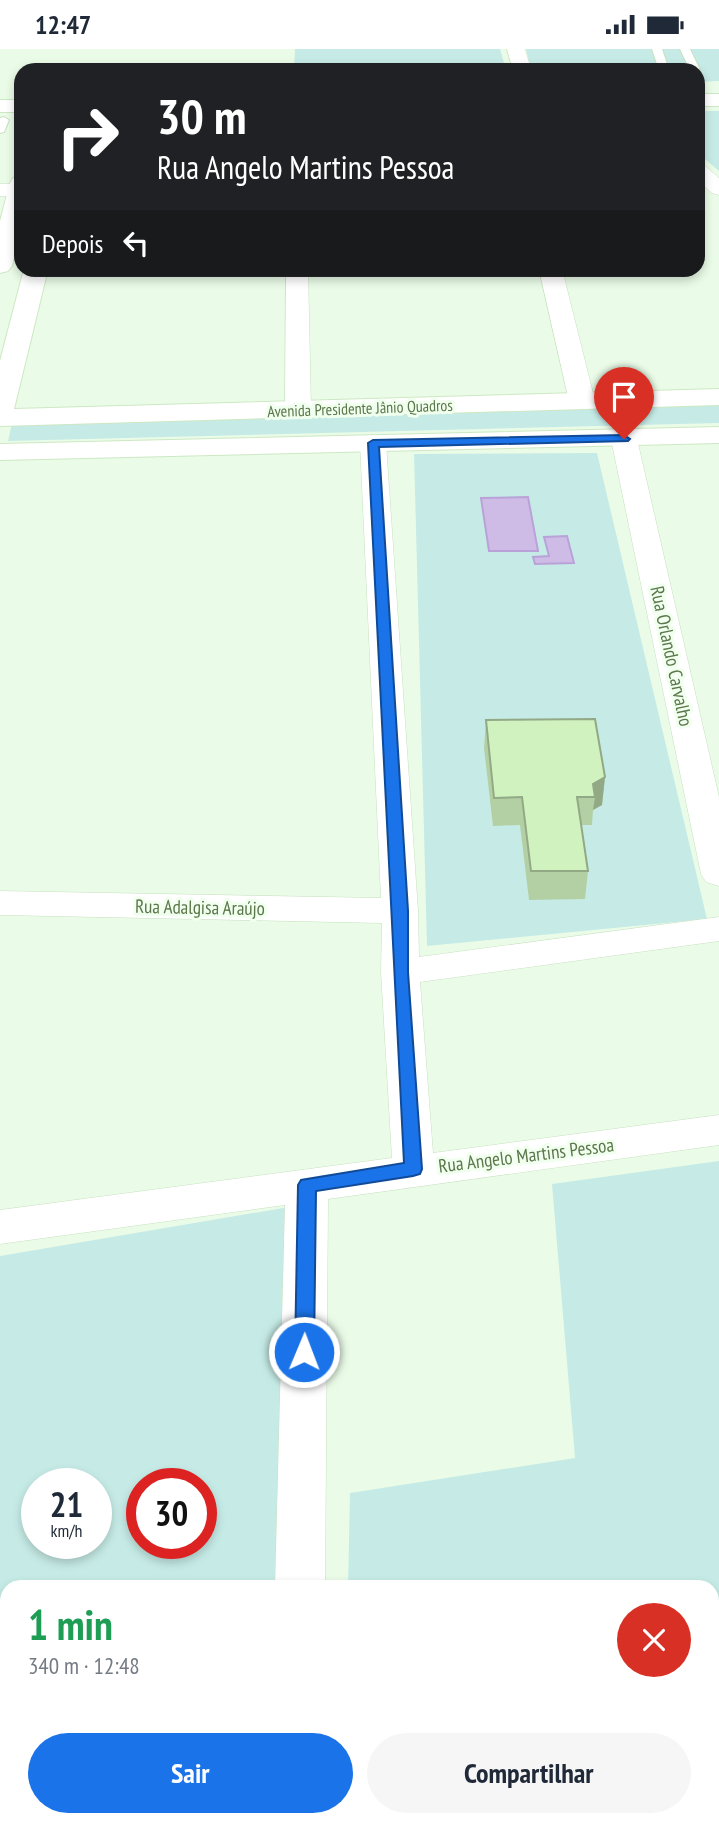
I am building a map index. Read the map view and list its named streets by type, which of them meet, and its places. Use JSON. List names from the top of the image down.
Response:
{
  "streets": {
    "street": [
      "Avenida Presidente Jânio Quadros",
      "Rua Orlando Carvalho",
      "Rua Adalgisa Araújo",
      "Rua Angelo Martins Pessoa"
    ]
  },
  "crossings": [
    ["Avenida Presidente Jânio Quadros", "Rua Orlando Carvalho"]
  ],
  "page": {
    "status": "12:47",
    "turn": ["30 m", "Rua Angelo Martins Pessoa"],
    "then": "Depois",
    "speed": "21 km/h",
    "limit": "30",
    "heading": ["1 min", "340 m · 12:48"],
    "buttons": ["Sair", "Compartilhar"]
  }
}
